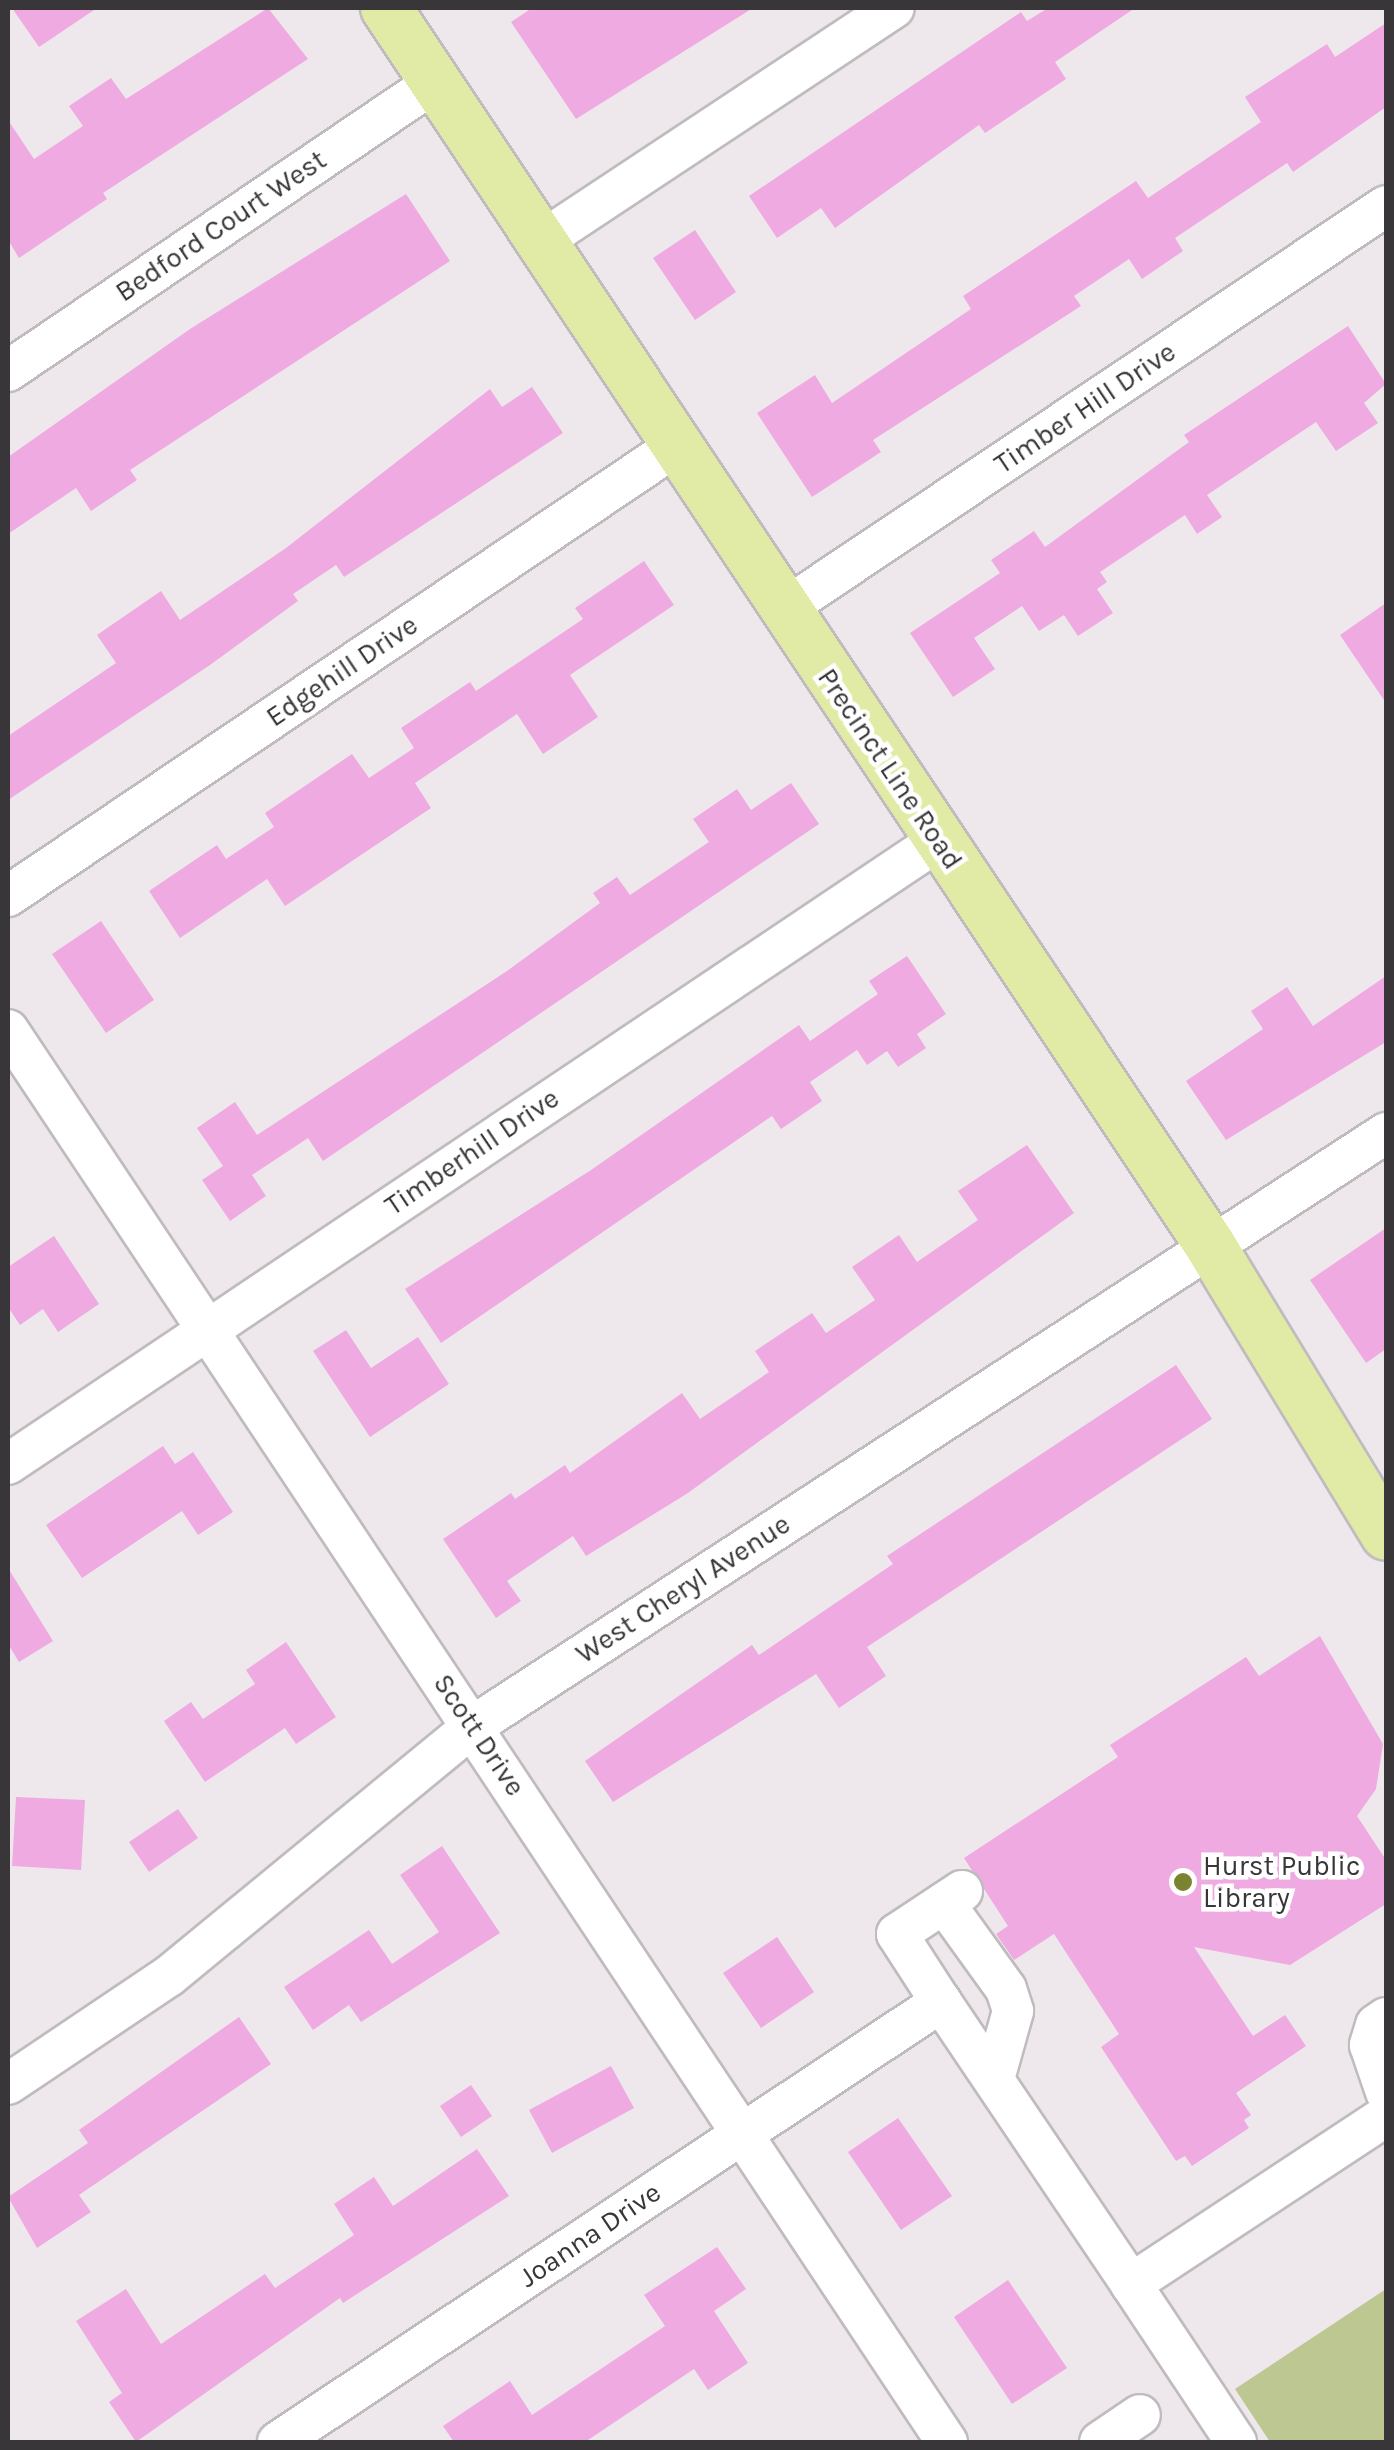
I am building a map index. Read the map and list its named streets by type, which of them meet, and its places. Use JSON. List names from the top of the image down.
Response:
{
  "streets": {
    "main road": ["Precinct Line Road"],
    "street": [
      "Bedford Court West",
      "Timber Hill Drive",
      "Edgehill Drive",
      "Timberhill Drive",
      "West Cheryl Avenue",
      "Scott Drive",
      "Joanna Drive"
    ]
  },
  "crossings": [
    ["Bedford Court West", "Precinct Line Road"],
    ["Timber Hill Drive", "Precinct Line Road"],
    ["Edgehill Drive", "Precinct Line Road"],
    ["Precinct Line Road", "Timberhill Drive"],
    ["Precinct Line Road", "West Cheryl Avenue"],
    ["Timberhill Drive", "Scott Drive"],
    ["West Cheryl Avenue", "Scott Drive"],
    ["Scott Drive", "Joanna Drive"]
  ],
  "places": ["Hurst Public Library"]
}
